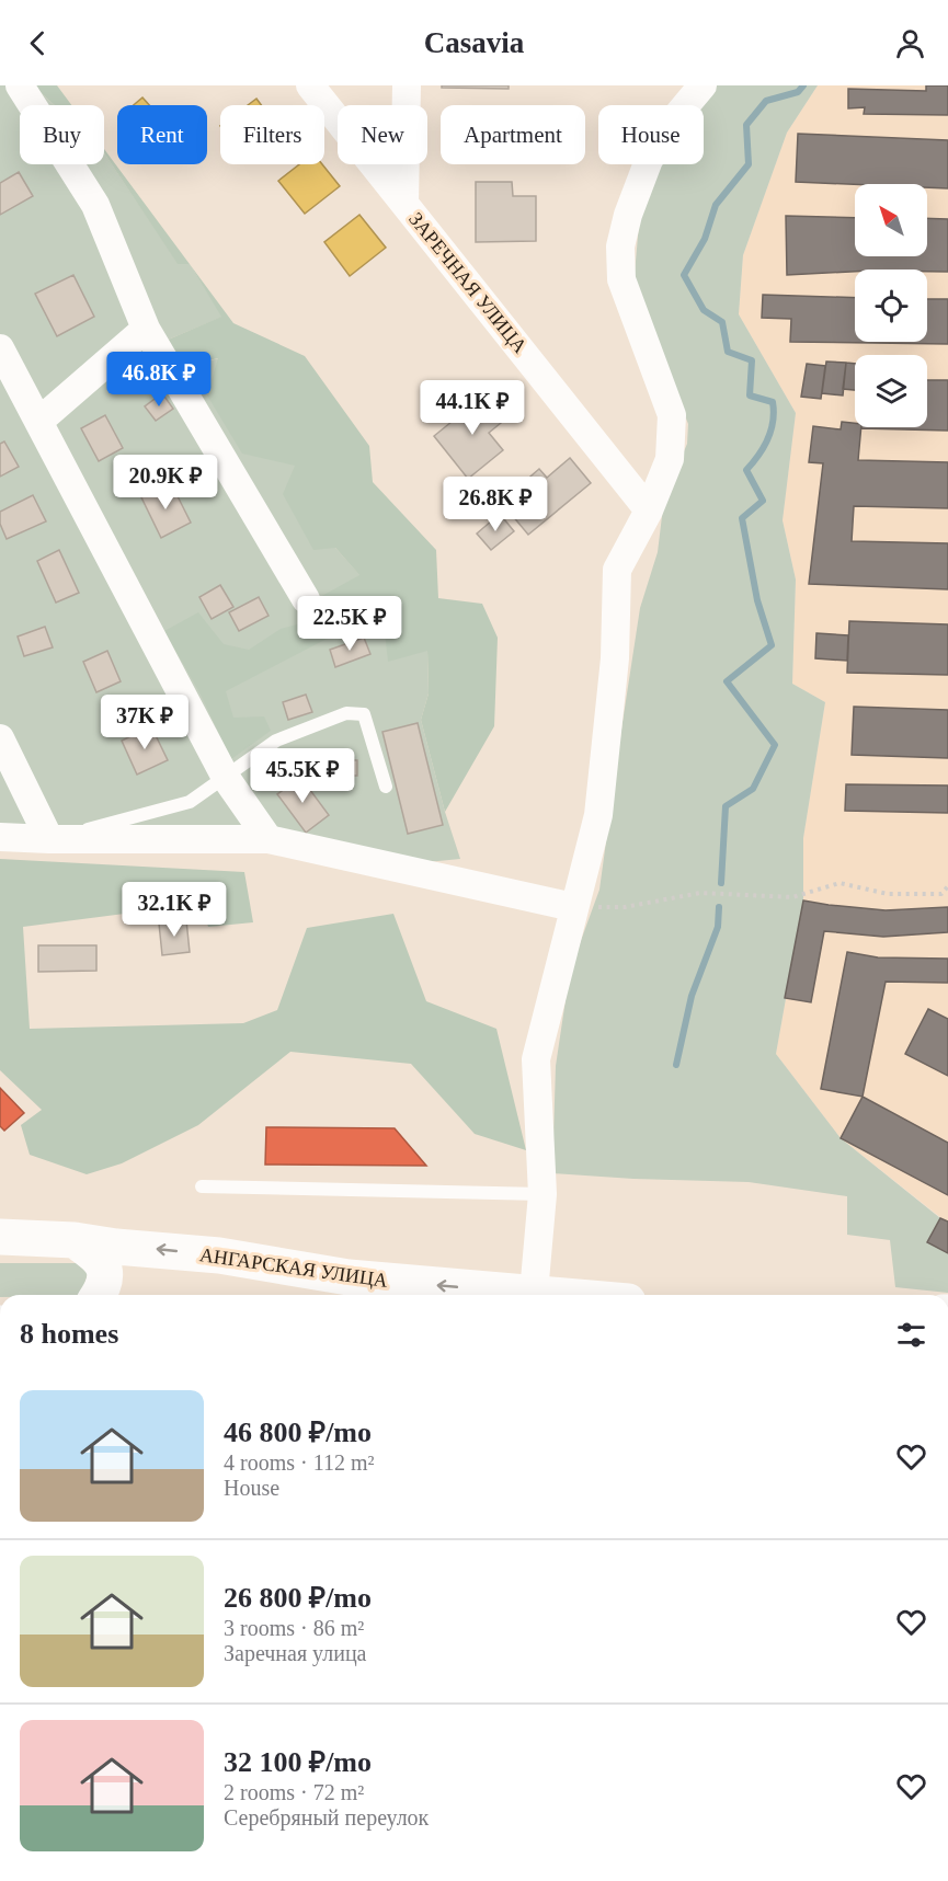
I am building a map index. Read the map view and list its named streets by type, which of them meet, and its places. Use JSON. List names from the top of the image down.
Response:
{
  "streets": {
    "main road": ["АНГАРСКАЯ УЛИЦА"],
    "street": ["ЗАРЕЧНАЯ УЛИЦА"]
  },
  "one_way": ["АНГАРСКАЯ УЛИЦА"],
  "north": "top left",
  "page": {
    "header": "Casavia",
    "chip": [
      "Buy",
      "Rent",
      "Filters",
      "New",
      "Apartment",
      "House"
    ],
    "price": [
      "46.8K ₽",
      "44.1K ₽",
      "20.9K ₽",
      "26.8K ₽",
      "22.5K ₽",
      "37K ₽",
      "45.5K ₽",
      "32.1K ₽"
    ],
    "heading": "8 homes",
    "list": [
      {
        "name": "46 800 ₽/mo",
        "note": "4 rooms · 112 m² · House"
      },
      {
        "name": "26 800 ₽/mo",
        "note": "3 rooms · 86 m² · Заречная улица"
      },
      {
        "name": "32 100 ₽/mo",
        "note": "2 rooms · 72 m² · Серебряный переулок"
      }
    ]
  }
}
